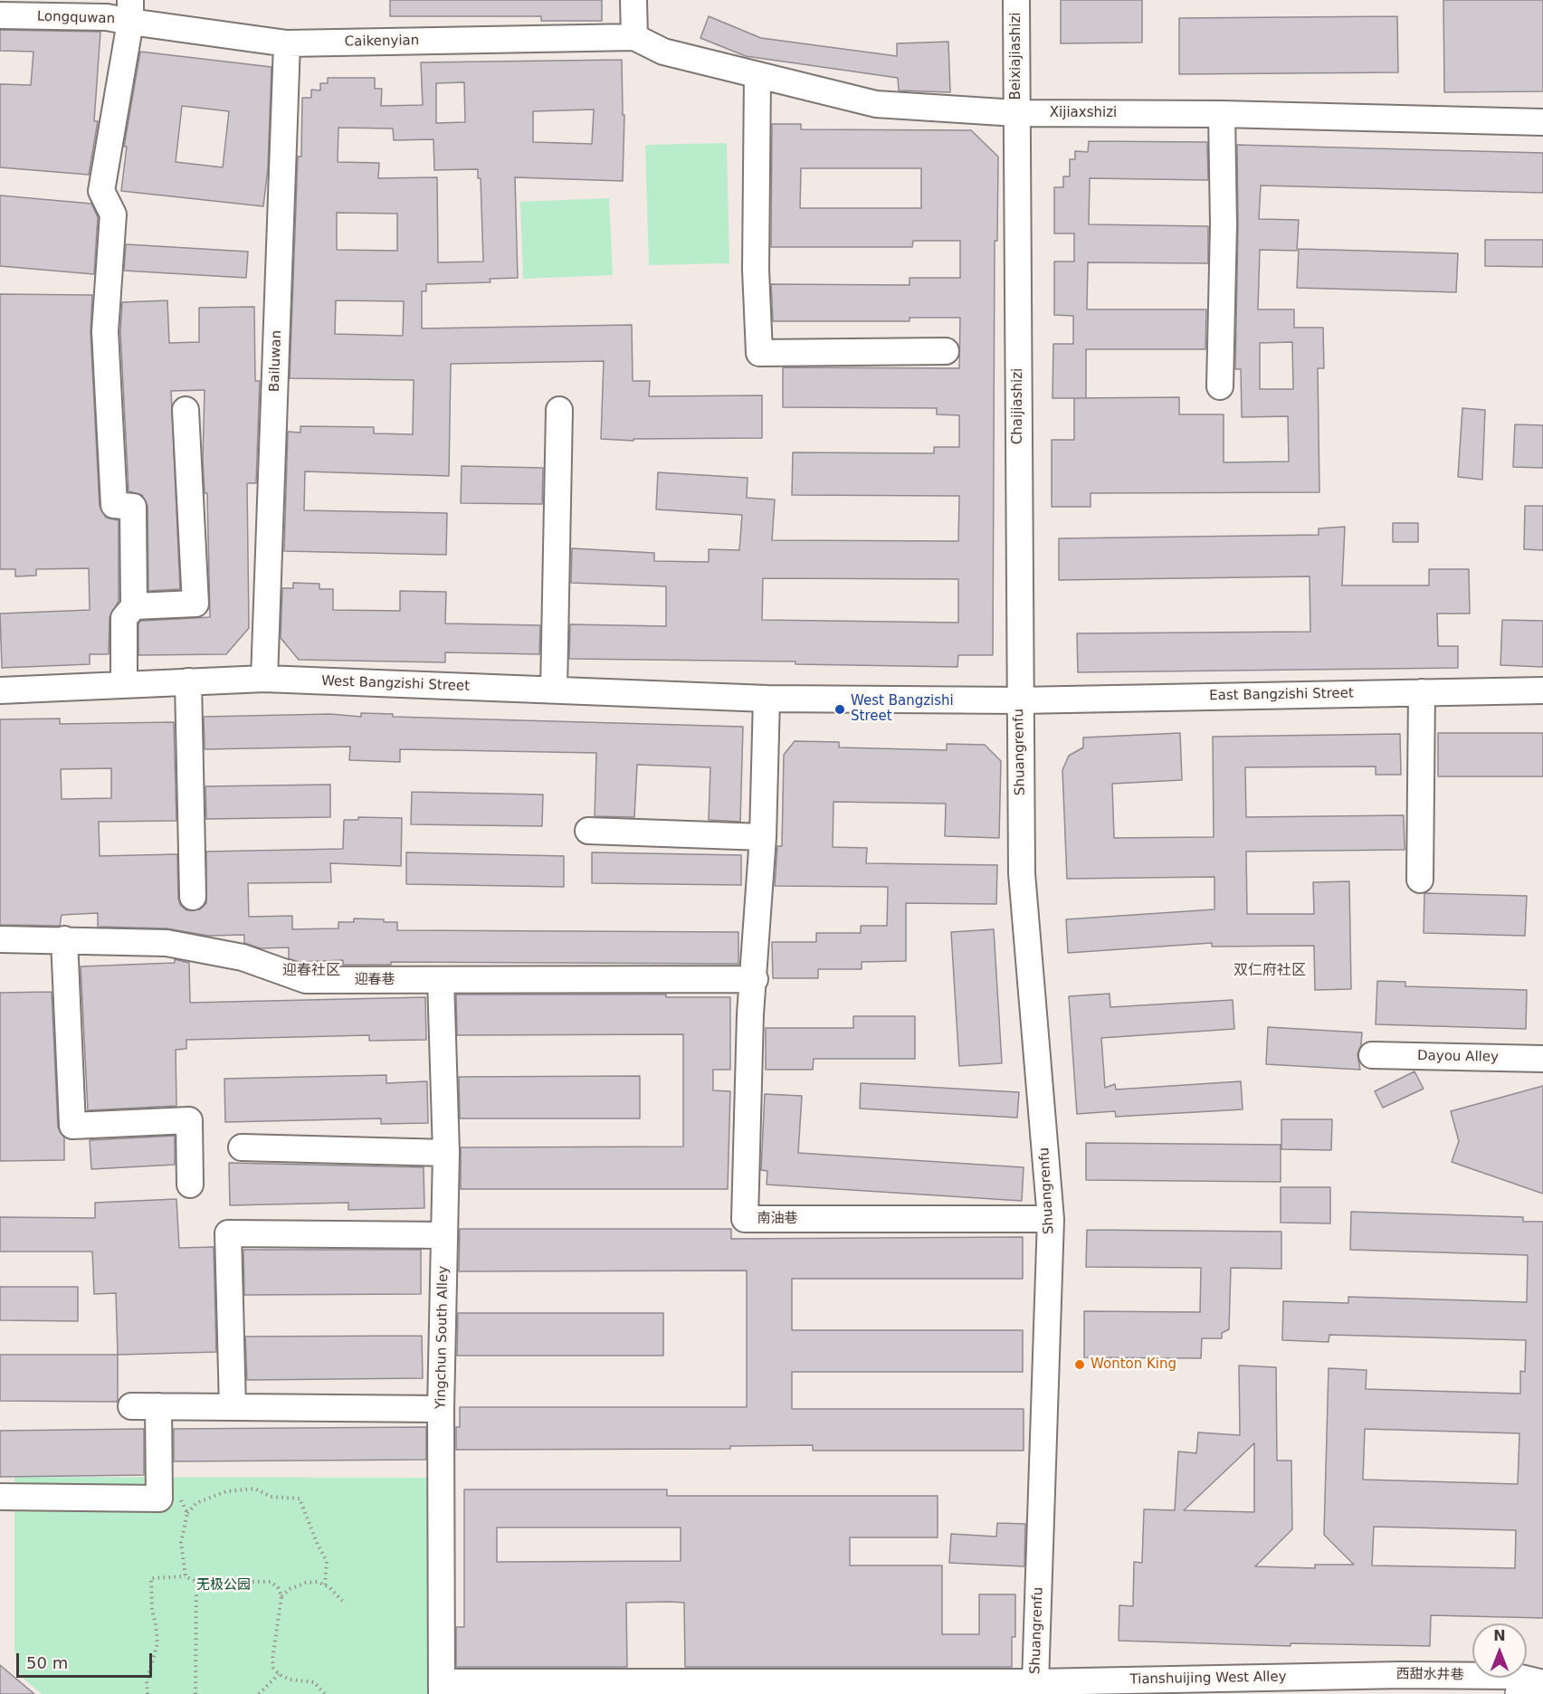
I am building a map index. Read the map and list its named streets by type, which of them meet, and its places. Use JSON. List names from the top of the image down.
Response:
{
  "streets": {
    "street": [
      "Longquwan",
      "Caikenyian",
      "Beixiajiashizi",
      "Xijiaxshizi",
      "Bailuwan",
      "Chaijiashizi",
      "West Bangzishi Street",
      "East Bangzishi Street",
      "Shuangrenfu",
      "迎春巷",
      "Dayou Alley",
      "南油巷",
      "Yingchun South Alley",
      "西甜水井巷",
      "Tianshuijing West Alley"
    ]
  },
  "crossings": [
    ["Longquwan", "Caikenyian"],
    ["Caikenyian", "Xijiaxshizi"],
    ["Caikenyian", "Bailuwan"],
    ["Beixiajiashizi", "Xijiaxshizi"],
    ["Beixiajiashizi", "Chaijiashizi"],
    ["Xijiaxshizi", "Chaijiashizi"],
    ["Bailuwan", "West Bangzishi Street"],
    ["Chaijiashizi", "West Bangzishi Street"],
    ["Chaijiashizi", "East Bangzishi Street"],
    ["Chaijiashizi", "Shuangrenfu"],
    ["West Bangzishi Street", "East Bangzishi Street"],
    ["West Bangzishi Street", "Shuangrenfu"],
    ["East Bangzishi Street", "Shuangrenfu"],
    ["Shuangrenfu", "南油巷"],
    ["Shuangrenfu", "Tianshuijing West Alley"],
    ["迎春巷", "南油巷"],
    ["迎春巷", "Yingchun South Alley"],
    ["Yingchun South Alley", "Tianshuijing West Alley"],
    ["西甜水井巷", "Tianshuijing West Alley"]
  ],
  "districts": ["迎春社区", "双仁府社区"],
  "parks": ["无极公园"],
  "places": ["West Bangzishi Street", "Wonton King"],
  "scale_bar": "50 m",
  "north": "top"
}
